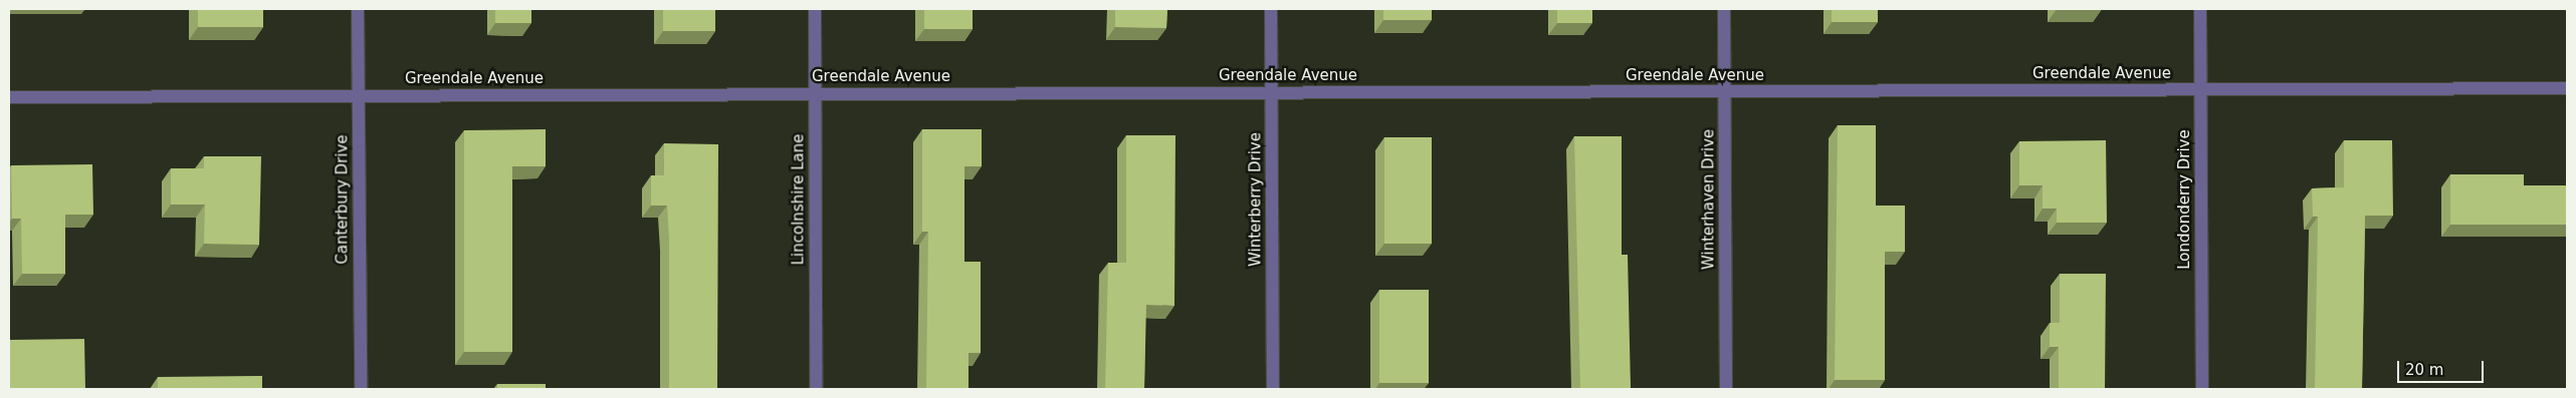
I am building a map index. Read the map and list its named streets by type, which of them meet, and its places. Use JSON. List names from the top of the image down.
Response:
{
  "streets": {
    "street": [
      "Greendale Avenue",
      "Canterbury Drive",
      "Lincolnshire Lane",
      "Winterberry Drive",
      "Winterhaven Drive",
      "Londonderry Drive"
    ]
  },
  "crossings": [
    ["Greendale Avenue", "Canterbury Drive"],
    ["Greendale Avenue", "Lincolnshire Lane"],
    ["Greendale Avenue", "Winterberry Drive"],
    ["Greendale Avenue", "Winterhaven Drive"],
    ["Greendale Avenue", "Londonderry Drive"]
  ],
  "scale_bar": "20 m"
}
